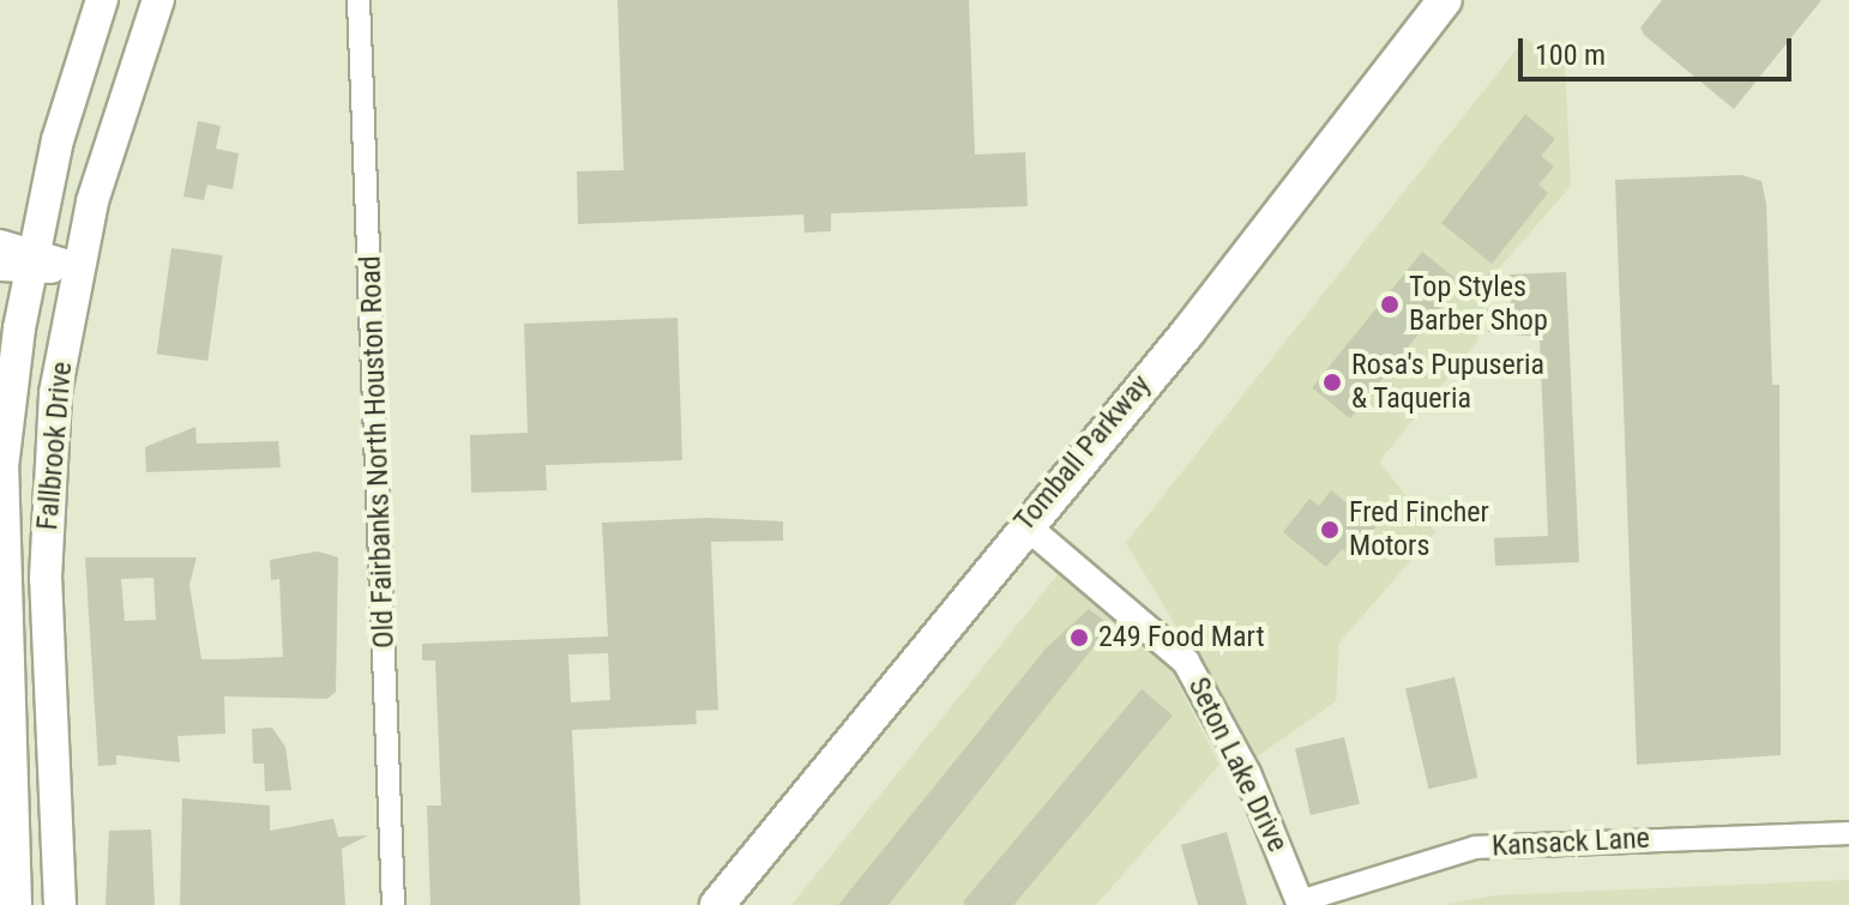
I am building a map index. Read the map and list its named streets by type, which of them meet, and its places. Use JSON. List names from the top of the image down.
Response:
{
  "streets": {
    "main road": ["Fallbrook Drive", "Tomball Parkway"],
    "street": ["Old Fairbanks North Houston Road", "Seton Lake Drive", "Kansack Lane"]
  },
  "crossings": [
    ["Tomball Parkway", "Seton Lake Drive"],
    ["Seton Lake Drive", "Kansack Lane"]
  ],
  "places": [
    "Top Styles Barber Shop",
    "Rosa's Pupuseria & Taqueria",
    "Fred Fincher Motors",
    "249 Food Mart"
  ],
  "scale_bar": "100 m"
}
